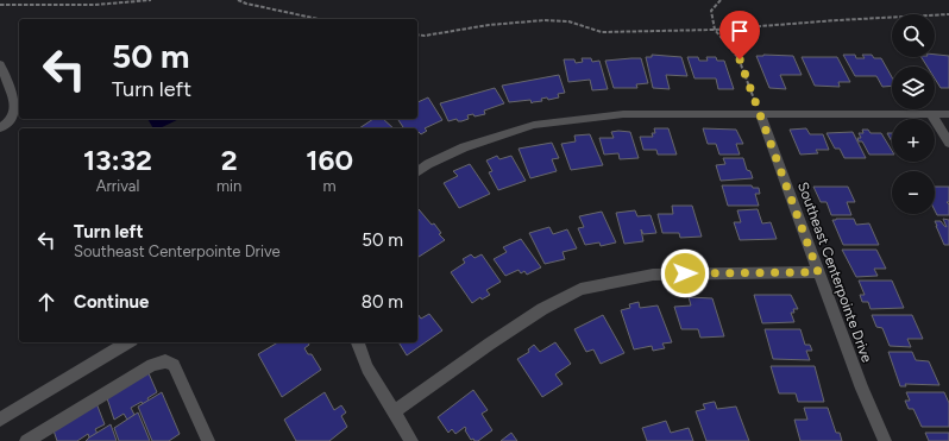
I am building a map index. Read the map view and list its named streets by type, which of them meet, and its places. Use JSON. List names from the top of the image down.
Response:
{
  "streets": {
    "street": ["Southeast Centerpointe Drive"]
  },
  "page": {
    "map_buttons": ["+", "−"],
    "turn": ["50 m", "Turn left"],
    "eta": [
      "13:32",
      "Arrival",
      "2",
      "min",
      "160",
      "m"
    ],
    "list": [
      {
        "name": "Turn left",
        "note": "Southeast Centerpointe Drive",
        "value": "50 m"
      },
      {
        "name": "Continue",
        "value": "80 m"
      }
    ]
  }
}
